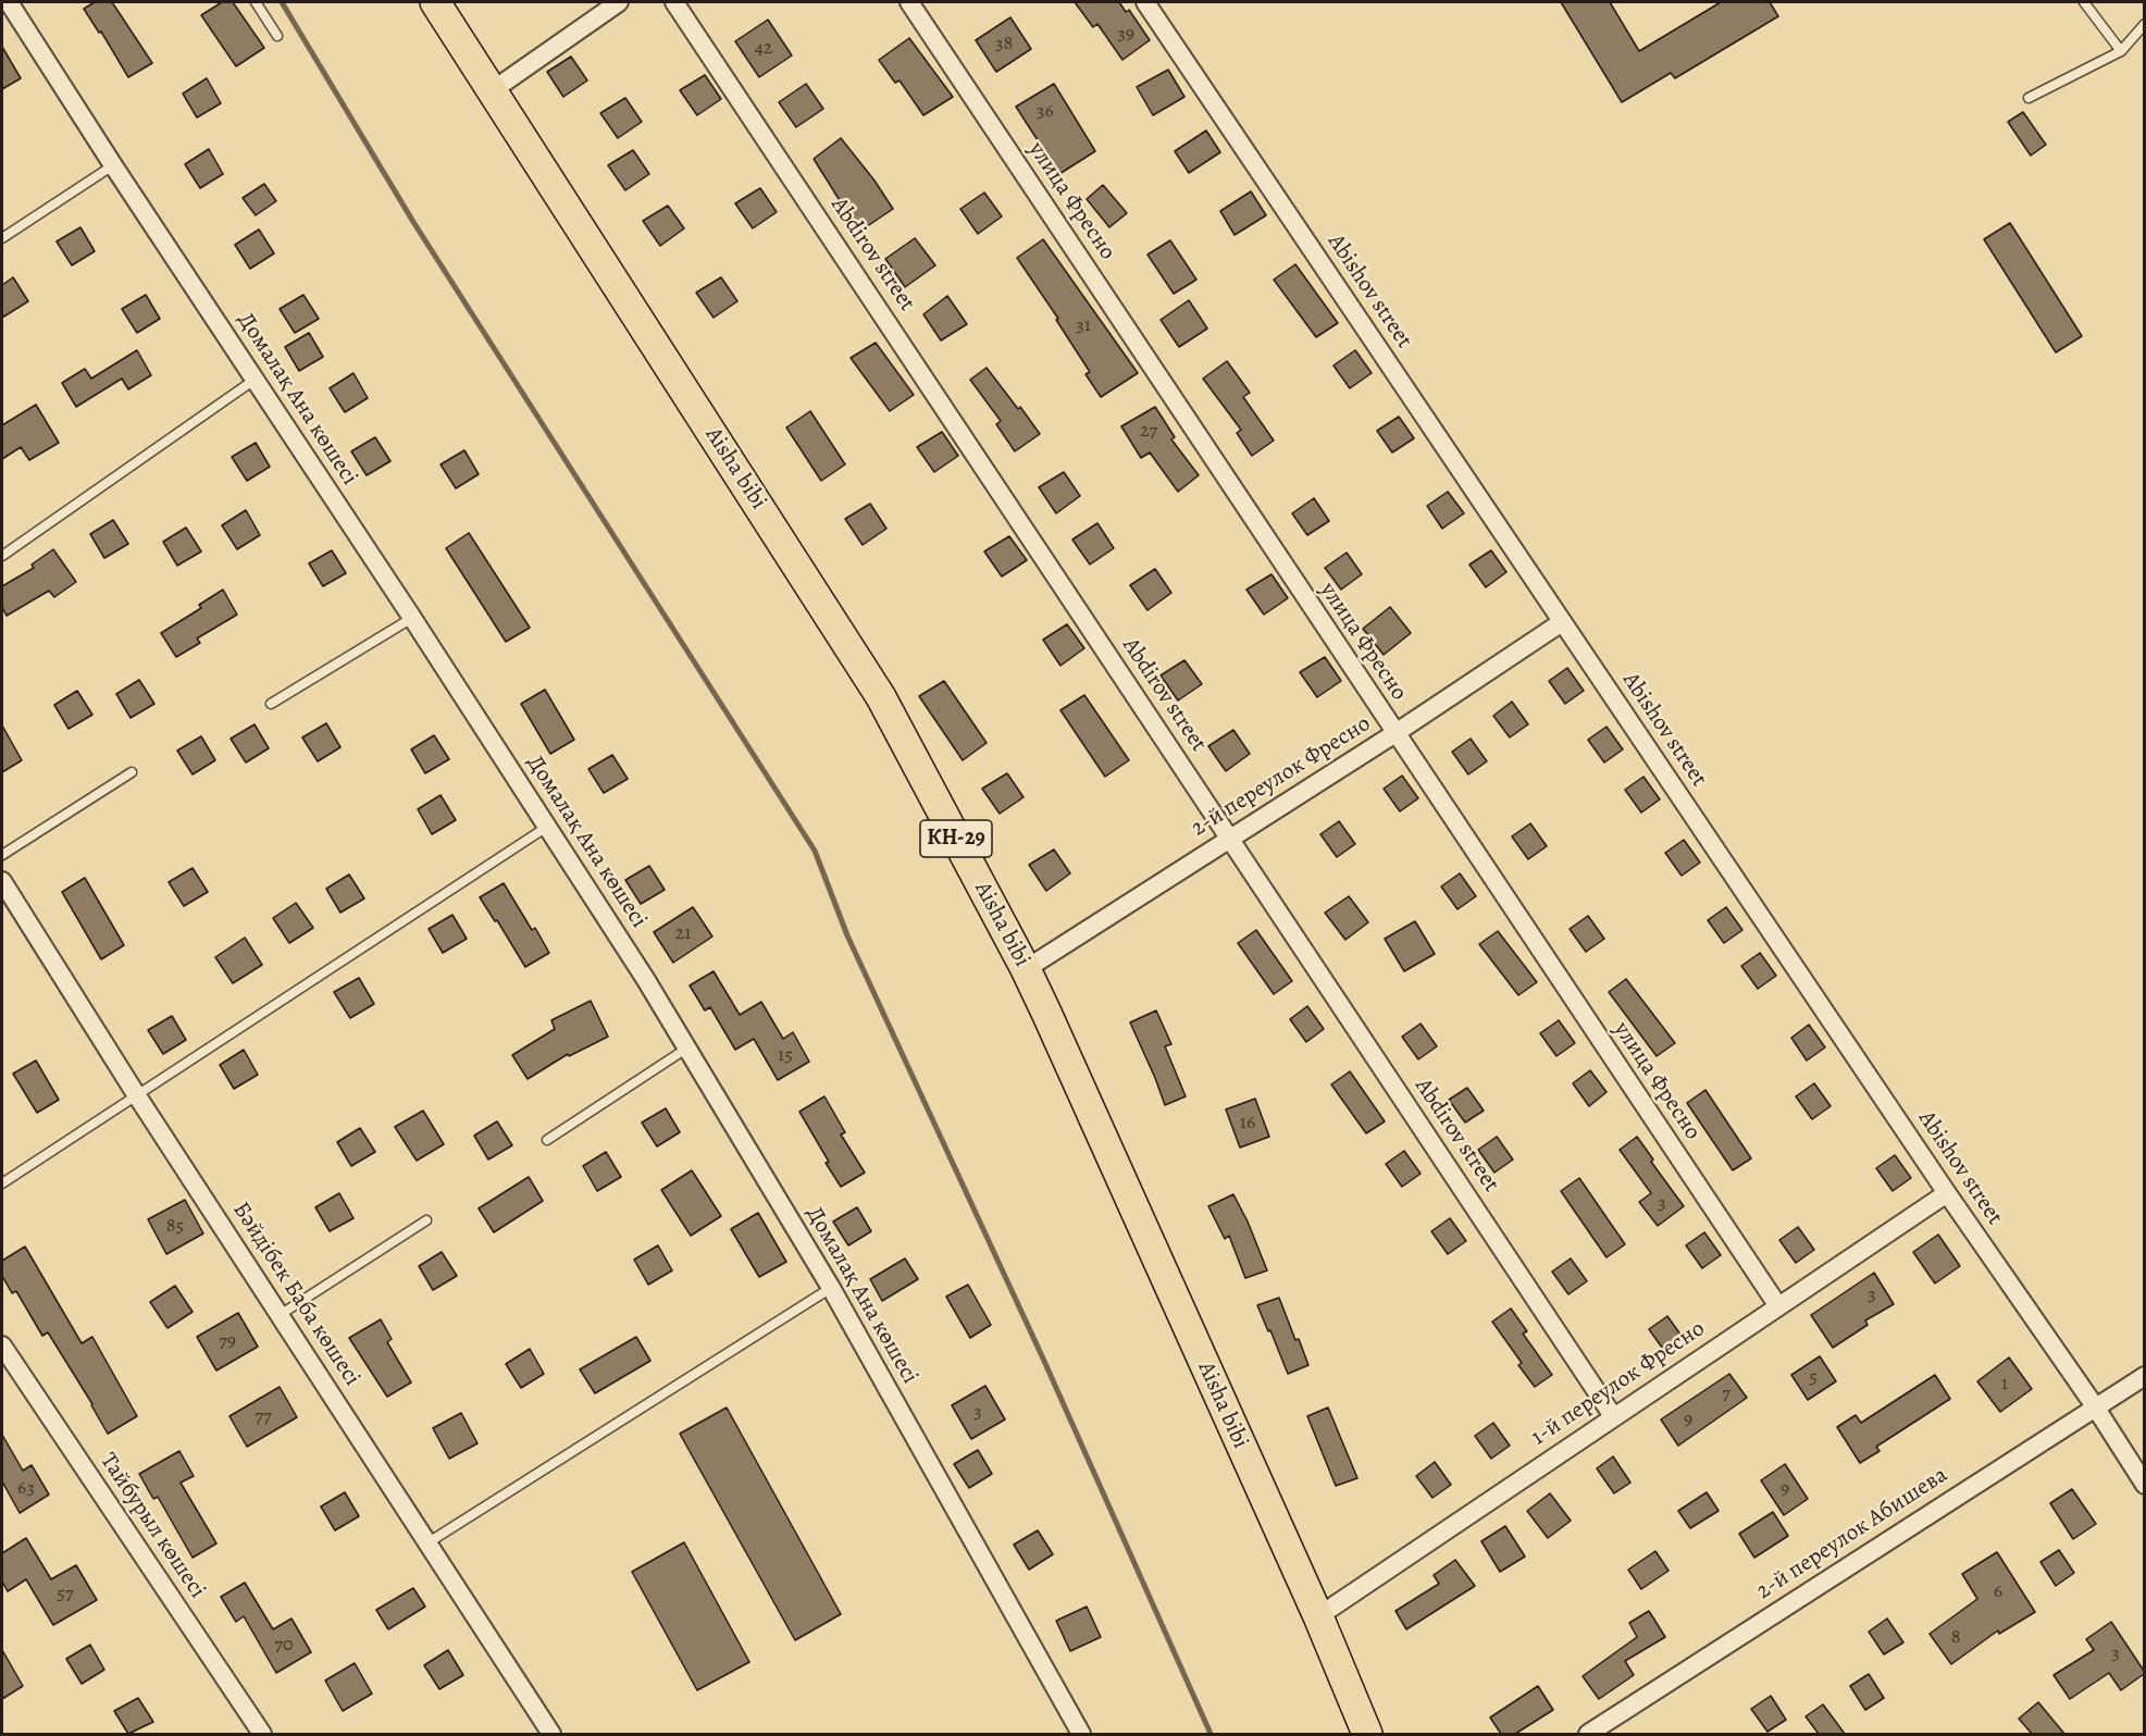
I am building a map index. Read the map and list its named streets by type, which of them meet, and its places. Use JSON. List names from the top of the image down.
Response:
{
  "streets": {
    "main road": ["Aisha bibi", "КН-29"],
    "street": [
      "улица Фресно",
      "Abdirov street",
      "Abishov street",
      "Домалақ Ана көшесі",
      "2-й переулок Фресно",
      "Бәйдібек Баба көшесі",
      "1-й переулок Фресно",
      "Тайбурыл көшесі",
      "2-й переулок Абишева"
    ]
  },
  "crossings": [
    ["улица Фресно", "2-й переулок Фресно"],
    ["улица Фресно", "1-й переулок Фресно"],
    ["Abdirov street", "2-й переулок Фресно"],
    ["Abdirov street", "1-й переулок Фресно"],
    ["Abishov street", "2-й переулок Фресно"],
    ["Abishov street", "1-й переулок Фресно"],
    ["Abishov street", "2-й переулок Абишева"],
    ["Aisha bibi", "2-й переулок Фресно"],
    ["Aisha bibi", "1-й переулок Фресно"]
  ],
  "house_numbers": [
    "39",
    "38",
    "42",
    "36",
    "31",
    "27",
    "21",
    "15",
    "16",
    "3",
    "85",
    "3",
    "79",
    "5",
    "1",
    "7",
    "3",
    "77",
    "9",
    "63",
    "9",
    "6",
    "57",
    "8",
    "70",
    "3"
  ]
}
